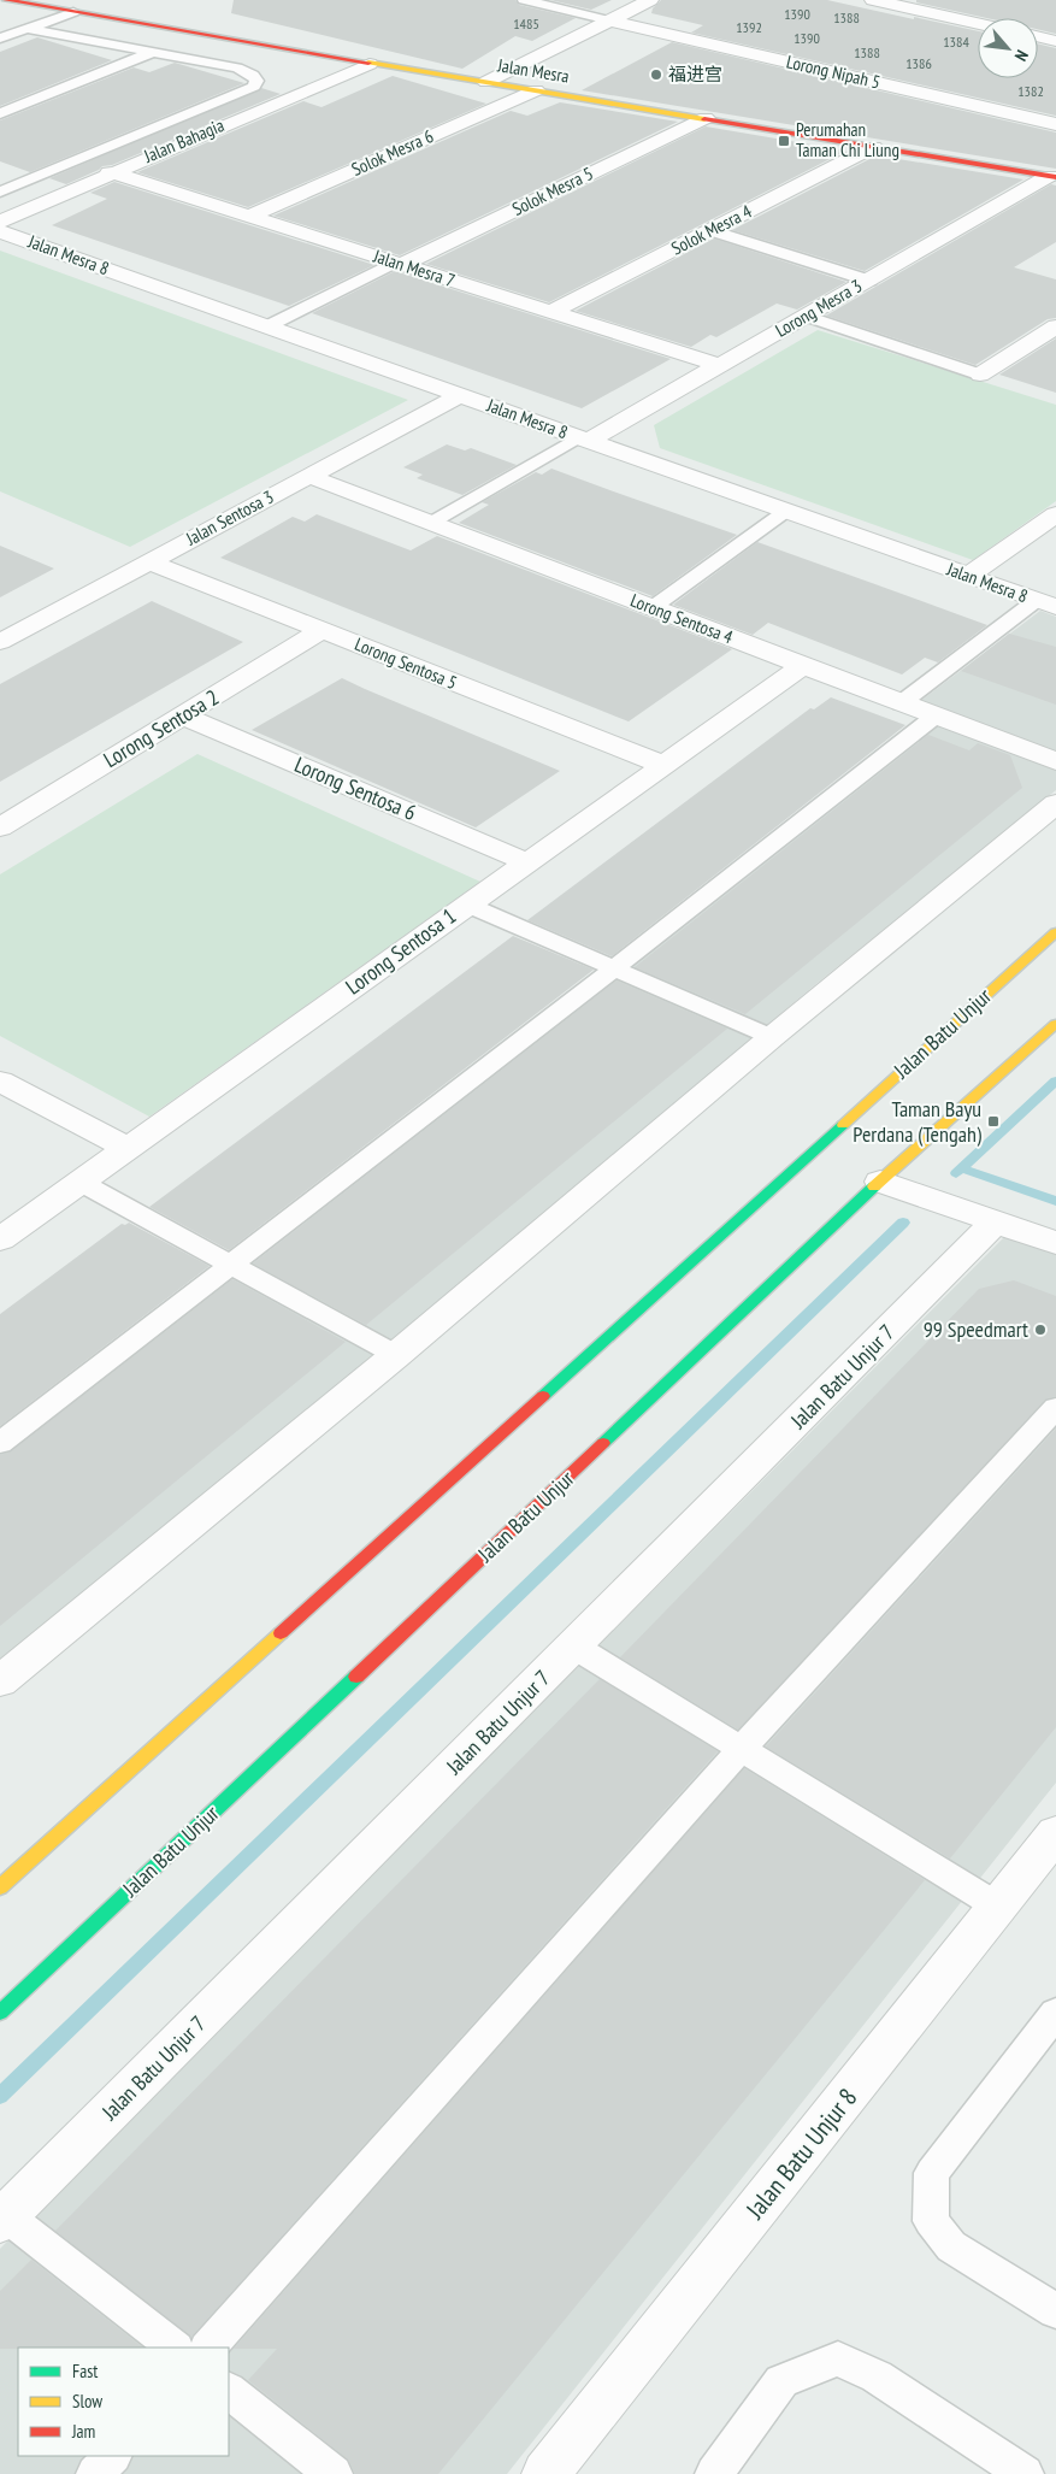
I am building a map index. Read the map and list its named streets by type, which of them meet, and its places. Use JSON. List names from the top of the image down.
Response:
{
  "streets": {
    "main road": ["Jalan Mesra", "Jalan Batu Unjur"],
    "street": [
      "Lorong Nipah 5",
      "Jalan Bahagia",
      "Solok Mesra 6",
      "Solok Mesra 5",
      "Solok Mesra 4",
      "Jalan Mesra 8",
      "Jalan Mesra 7",
      "Lorong Mesra 3",
      "Jalan Sentosa 3",
      "Lorong Sentosa 4",
      "Lorong Sentosa 5",
      "Lorong Sentosa 2",
      "Lorong Sentosa 6",
      "Lorong Sentosa 1",
      "Jalan Batu Unjur 7",
      "Jalan Batu Unjur 8"
    ]
  },
  "crossings": [
    ["Jalan Mesra", "Jalan Bahagia"],
    ["Jalan Mesra", "Solok Mesra 6"],
    ["Jalan Mesra", "Solok Mesra 5"],
    ["Jalan Mesra", "Solok Mesra 4"],
    ["Jalan Mesra", "Lorong Mesra 3"],
    ["Jalan Bahagia", "Jalan Mesra 7"],
    ["Solok Mesra 6", "Jalan Mesra 7"],
    ["Solok Mesra 5", "Jalan Mesra 7"],
    ["Solok Mesra 4", "Jalan Mesra 7"],
    ["Jalan Mesra 8", "Lorong Mesra 3"],
    ["Jalan Mesra 8", "Jalan Sentosa 3"],
    ["Jalan Mesra 7", "Lorong Mesra 3"],
    ["Jalan Sentosa 3", "Lorong Sentosa 4"],
    ["Jalan Sentosa 3", "Lorong Sentosa 5"],
    ["Lorong Sentosa 4", "Lorong Sentosa 1"],
    ["Lorong Sentosa 5", "Lorong Sentosa 2"],
    ["Lorong Sentosa 5", "Lorong Sentosa 1"],
    ["Lorong Sentosa 2", "Lorong Sentosa 6"],
    ["Lorong Sentosa 6", "Lorong Sentosa 1"]
  ],
  "places": {
    "other": ["福进宫", "99 Speedmart"],
    "transit": ["Perumahan Taman Chi Liung", "Taman Bayu Perdana (Tengah)"]
  },
  "house_numbers": [
    "1390",
    "1388",
    "1485",
    "1392",
    "1390",
    "1384",
    "1388",
    "1386",
    "1382"
  ],
  "legend": ["Fast", "Slow", "Jam"],
  "north": "bottom right"
}
